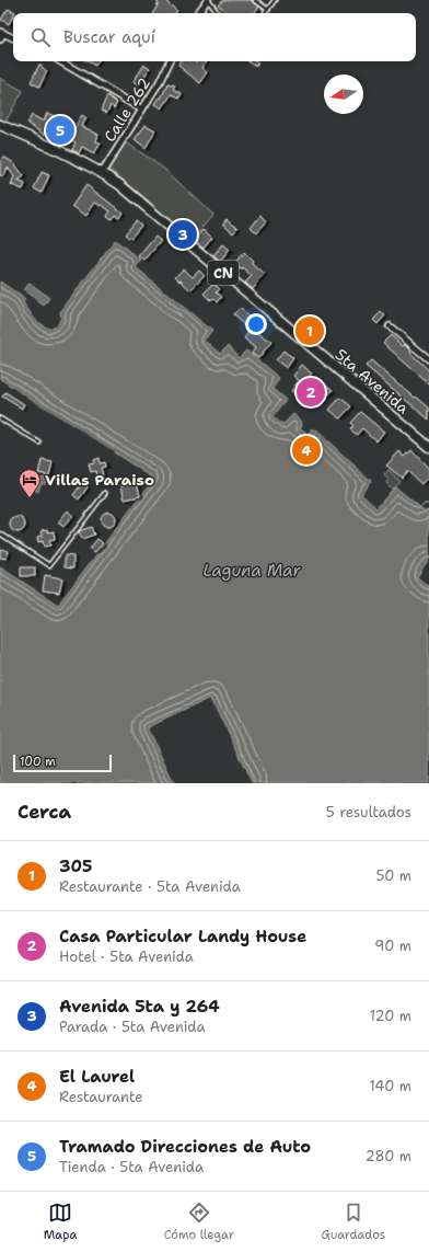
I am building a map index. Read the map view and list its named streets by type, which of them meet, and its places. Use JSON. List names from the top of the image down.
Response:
{
  "streets": {
    "highway": ["CN", "5ta Avenida"],
    "street": ["Calle 262"]
  },
  "crossings": [
    ["Calle 262", "5ta Avenida"]
  ],
  "water": ["Laguna Mar"],
  "places": {
    "hotel": ["Villas Paraiso"]
  },
  "scale_bar": "100 m",
  "north": "left",
  "page": {
    "search": "Buscar aquí",
    "pins": [
      "5",
      "3",
      "1",
      "2",
      "4"
    ],
    "scale": "100 m",
    "heading": ["Cerca", "5 resultados"],
    "list": [
      {
        "mark": "1",
        "name": "305",
        "note": "Restaurante · 5ta Avenida",
        "value": "50 m"
      },
      {
        "mark": "2",
        "name": "Casa Particular Landy House",
        "note": "Hotel · 5ta Avenida",
        "value": "90 m"
      },
      {
        "mark": "3",
        "name": "Avenida 5ta y 264",
        "note": "Parada · 5ta Avenida",
        "value": "120 m"
      },
      {
        "mark": "4",
        "name": "El Laurel",
        "note": "Restaurante",
        "value": "140 m"
      },
      {
        "mark": "5",
        "name": "Tramado Direcciones de Auto",
        "note": "Tienda · 5ta Avenida",
        "value": "280 m"
      }
    ],
    "nav": ["Mapa", "Cómo llegar", "Guardados"]
  }
}
